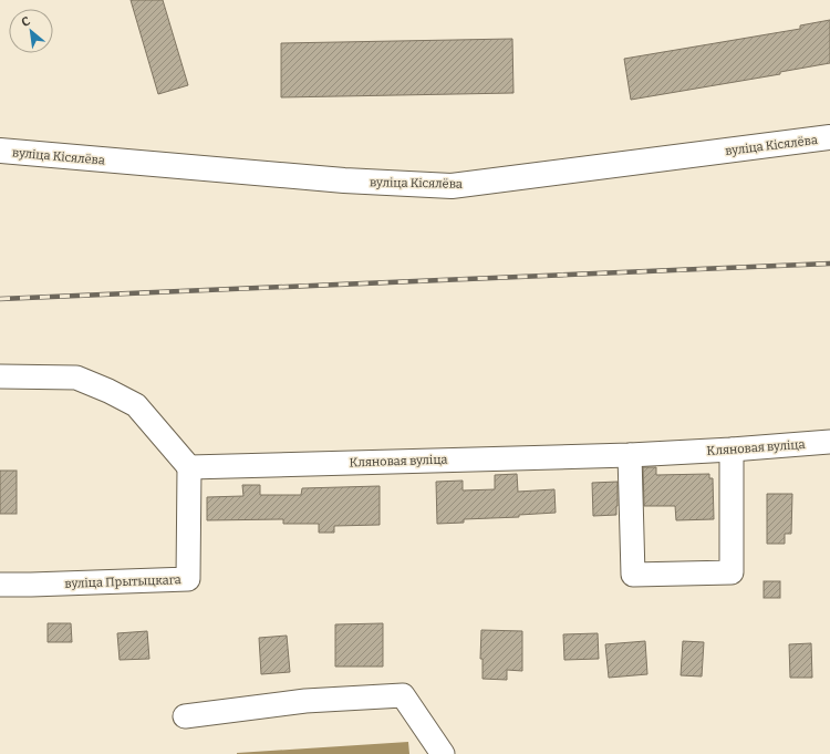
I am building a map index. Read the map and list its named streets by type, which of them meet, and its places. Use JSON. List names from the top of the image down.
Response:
{
  "streets": {
    "street": ["вуліца Кісялёва", "Кляновая вуліца", "вуліца Прытыцкага"]
  },
  "crossings": [
    ["Кляновая вуліца", "вуліца Прытыцкага"]
  ],
  "north": "top left"
}
